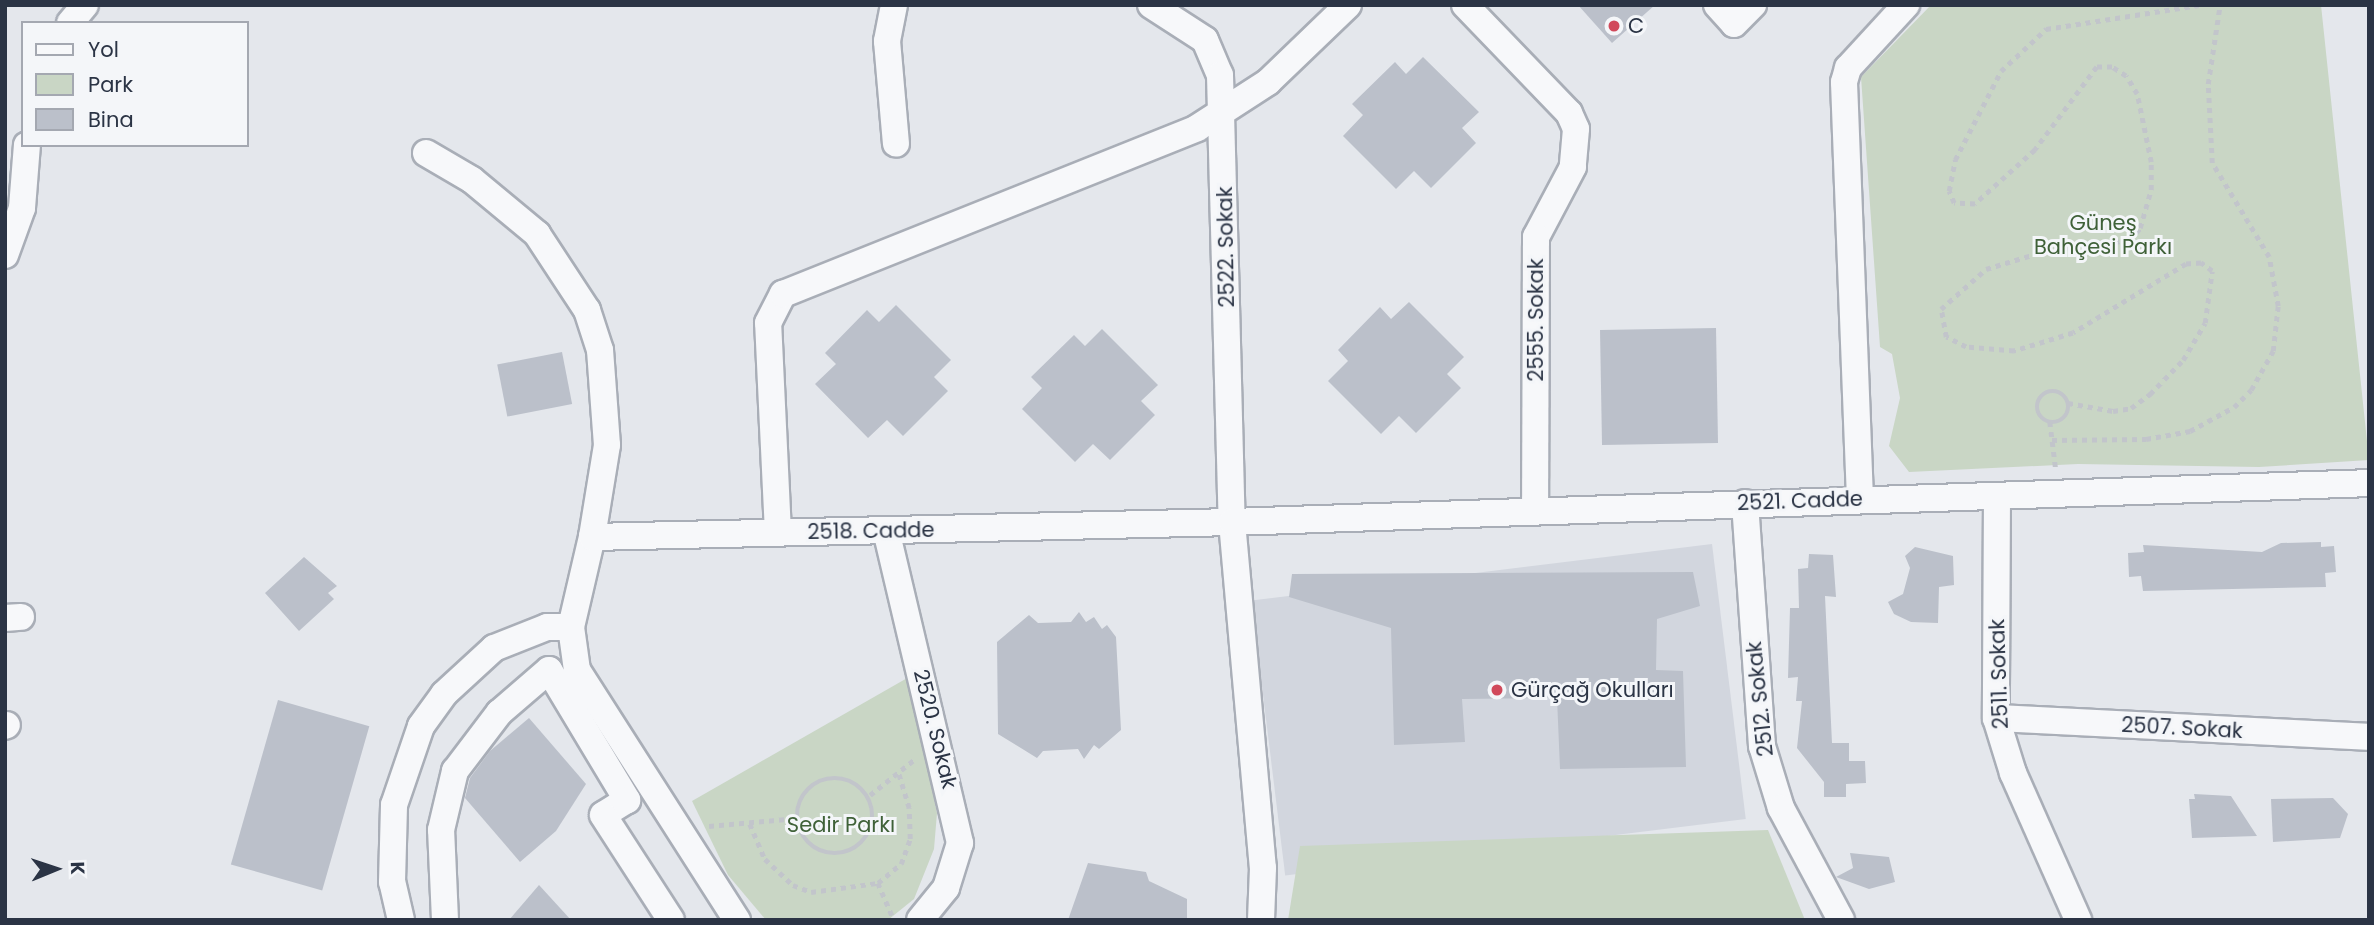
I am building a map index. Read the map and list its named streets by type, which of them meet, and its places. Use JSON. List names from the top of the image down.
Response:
{
  "streets": {
    "street": [
      "2522. Sokak",
      "2555. Sokak",
      "2521. Cadde",
      "2518. Cadde",
      "2511. Sokak",
      "2512. Sokak",
      "2507. Sokak",
      "2520. Sokak"
    ]
  },
  "crossings": [
    ["2522. Sokak", "2521. Cadde"],
    ["2522. Sokak", "2518. Cadde"],
    ["2555. Sokak", "2521. Cadde"],
    ["2521. Cadde", "2518. Cadde"],
    ["2521. Cadde", "2511. Sokak"],
    ["2521. Cadde", "2512. Sokak"],
    ["2518. Cadde", "2520. Sokak"],
    ["2511. Sokak", "2507. Sokak"]
  ],
  "parks": ["Güneş Bahçesi Parkı", "Sedir Parkı"],
  "places": ["C", "Gürçağ Okulları"],
  "legend": ["Yol", "Park", "Bina"],
  "north": "right"
}
